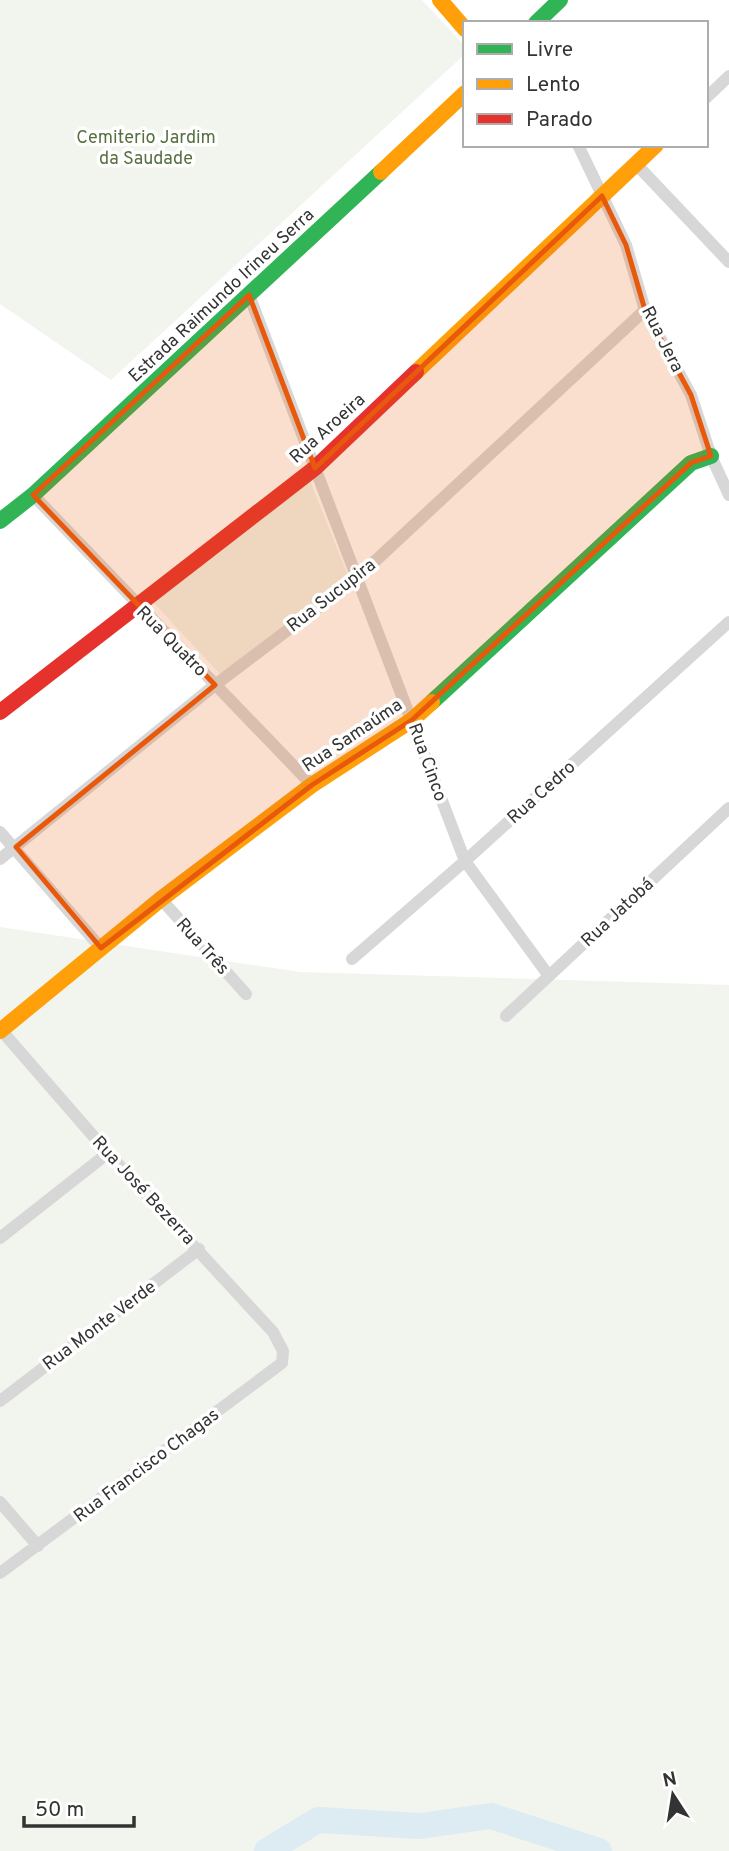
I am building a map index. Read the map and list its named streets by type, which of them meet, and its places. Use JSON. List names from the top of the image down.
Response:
{
  "streets": {
    "street": [
      "Estrada Raimundo Irineu Serra",
      "Rua Jera",
      "Rua Aroeira",
      "Rua Sucupira",
      "Rua Quatro",
      "Rua Samaúma",
      "Rua Cinco",
      "Rua Cedro",
      "Rua Jatobá",
      "Rua Três",
      "Rua José Bezerra",
      "Rua Monte Verde",
      "Rua Francisco Chagas"
    ]
  },
  "crossings": [
    ["Estrada Raimundo Irineu Serra", "Rua Quatro"],
    ["Estrada Raimundo Irineu Serra", "Rua Cinco"],
    ["Rua Jera", "Rua Aroeira"],
    ["Rua Jera", "Rua Sucupira"],
    ["Rua Jera", "Rua Samaúma"],
    ["Rua Aroeira", "Rua Quatro"],
    ["Rua Aroeira", "Rua Cinco"],
    ["Rua Sucupira", "Rua Quatro"],
    ["Rua Sucupira", "Rua Cinco"],
    ["Rua Quatro", "Rua Samaúma"],
    ["Rua Samaúma", "Rua Cinco"],
    ["Rua Samaúma", "Rua Três"],
    ["Rua Samaúma", "Rua José Bezerra"],
    ["Rua Cinco", "Rua Cedro"],
    ["Rua Cinco", "Rua Jatobá"],
    ["Rua José Bezerra", "Rua Monte Verde"],
    ["Rua José Bezerra", "Rua Francisco Chagas"]
  ],
  "parks": ["Cemiterio Jardim da Saudade"],
  "legend": ["Livre", "Lento", "Parado"],
  "scale_bar": "50 m",
  "north": "top"
}
